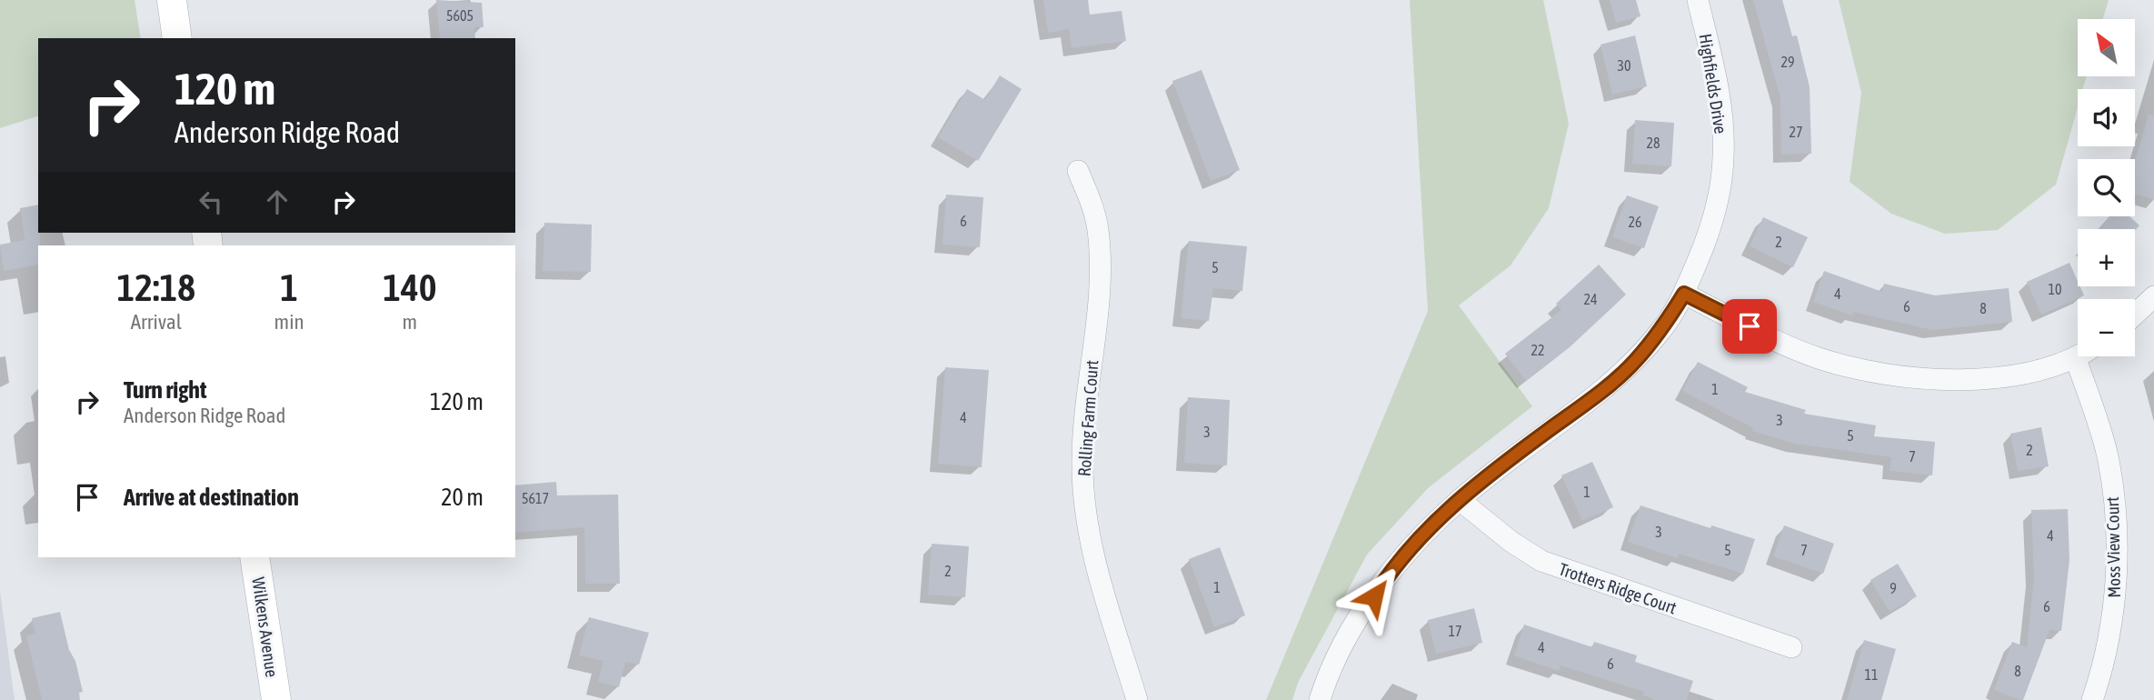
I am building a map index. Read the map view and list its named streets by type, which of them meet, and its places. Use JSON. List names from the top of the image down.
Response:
{
  "streets": {
    "main road": ["Wilkens Avenue"],
    "street": [
      "Highfields Drive",
      "Rolling Farm Court",
      "Moss View Court",
      "Trotters Ridge Court"
    ]
  },
  "crossings": [
    ["Highfields Drive", "Trotters Ridge Court"]
  ],
  "house_numbers": [
    "5605",
    "29",
    "30",
    "27",
    "28",
    "6",
    "26",
    "2",
    "5",
    "10",
    "4",
    "24",
    "6",
    "8",
    "22",
    "1",
    "4",
    "3",
    "3",
    "5",
    "2",
    "7",
    "1",
    "5617",
    "3",
    "4",
    "5",
    "7",
    "2",
    "1",
    "9",
    "6",
    "17",
    "4",
    "6",
    "8",
    "11"
  ],
  "north": "top left",
  "page": {
    "map_buttons": ["+", "−"],
    "turn": ["120 m", "Anderson Ridge Road"],
    "eta": [
      "12:18",
      "Arrival",
      "1",
      "min",
      "140",
      "m"
    ],
    "list": [
      {
        "name": "Turn right",
        "note": "Anderson Ridge Road",
        "value": "120 m"
      },
      {
        "name": "Arrive at destination",
        "value": "20 m"
      }
    ]
  }
}
